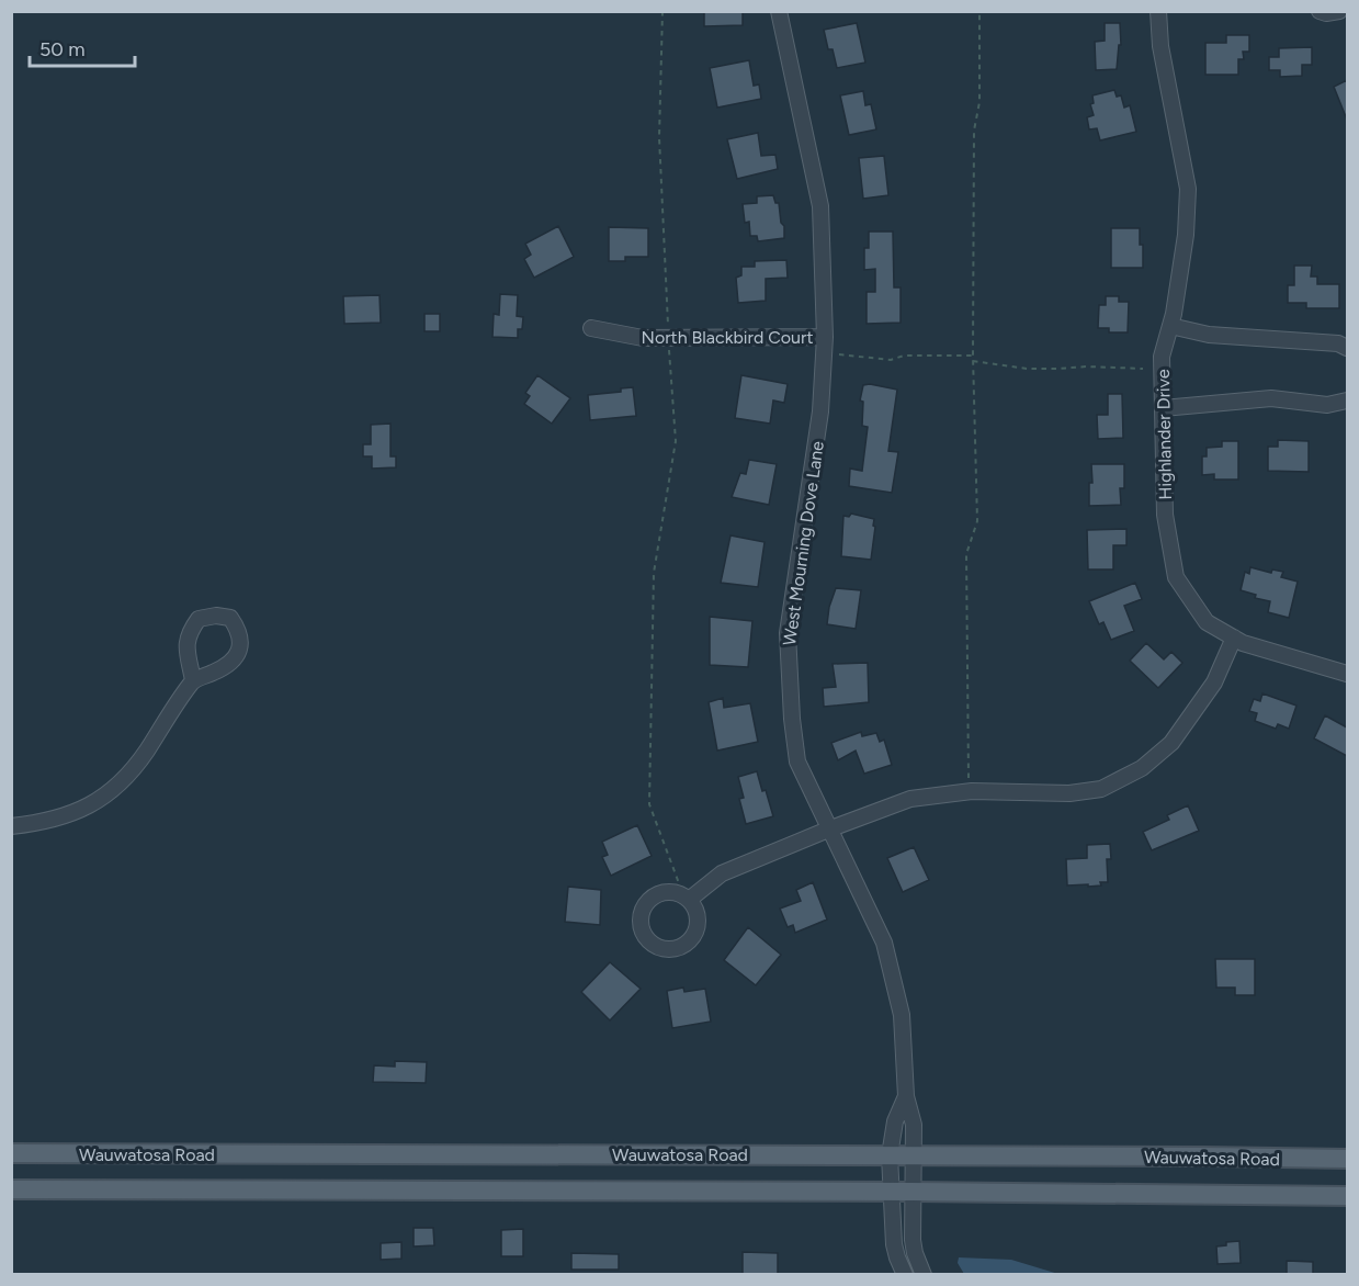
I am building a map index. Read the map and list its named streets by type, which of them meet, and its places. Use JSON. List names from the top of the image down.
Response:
{
  "streets": {
    "main road": ["Wauwatosa Road"],
    "street": ["North Blackbird Court", "Highlander Drive", "West Mourning Dove Lane"]
  },
  "crossings": [
    ["North Blackbird Court", "West Mourning Dove Lane"]
  ],
  "scale_bar": "50 m"
}
